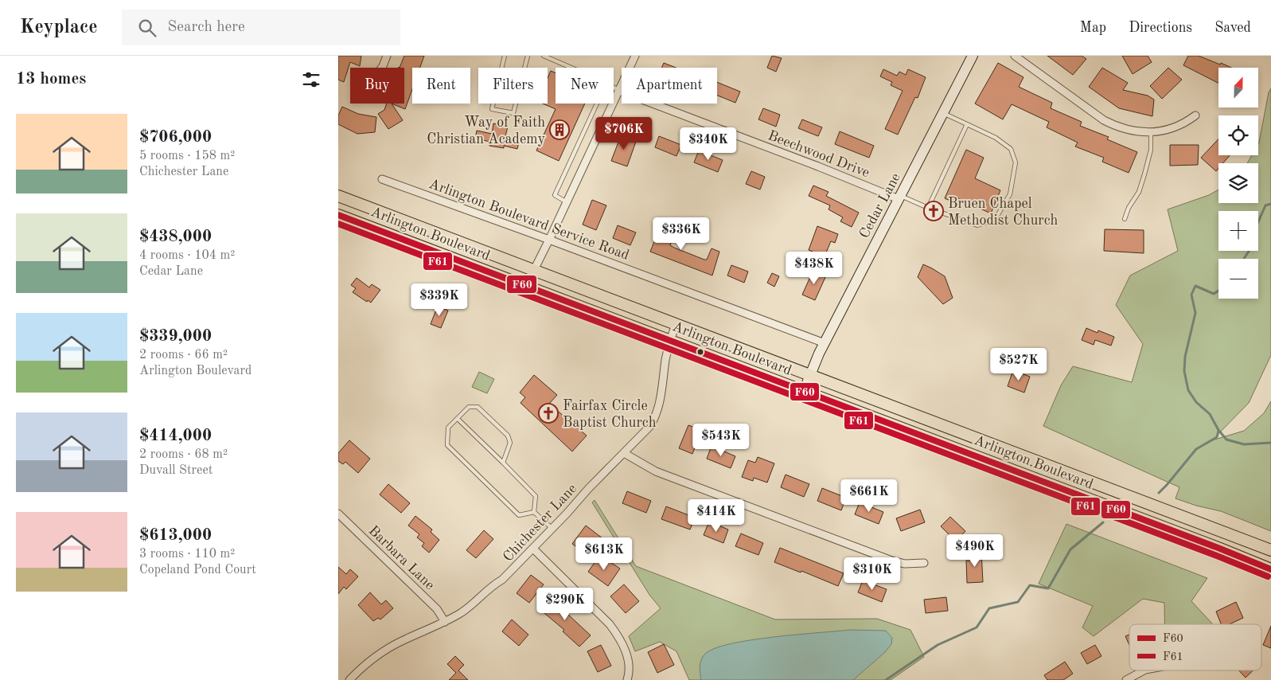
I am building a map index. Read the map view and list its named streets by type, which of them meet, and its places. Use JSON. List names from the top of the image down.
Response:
{
  "streets": {
    "main road": ["Cedar Lane", "Arlington Boulevard"],
    "street": [
      "Beechwood Drive",
      "Arlington Boulevard Service Road",
      "Chichester Lane",
      "Barbara Lane"
    ]
  },
  "crossings": [
    ["Beechwood Drive", "Cedar Lane"],
    ["Cedar Lane", "Arlington Boulevard Service Road"],
    ["Cedar Lane", "Arlington Boulevard"],
    ["Arlington Boulevard", "Chichester Lane"],
    ["Chichester Lane", "Barbara Lane"]
  ],
  "places": {
    "building": ["Way of Faith Christian Academy"],
    "church": ["Bruen Chapel Methodist Church", "Fairfax Circle Baptist Church"]
  },
  "lines": ["transit line F60", "transit line F61"],
  "legend": ["F60", "F61"],
  "north": "top",
  "page": {
    "header": "Keyplace",
    "search": "Search here",
    "nav": ["Map", "Directions", "Saved"],
    "heading": "13 homes",
    "map_buttons": ["+", "−"],
    "chip": [
      "Buy",
      "Rent",
      "Filters",
      "New",
      "Apartment"
    ],
    "list": [
      {
        "name": "$706,000",
        "note": "5 rooms · 158 m² · Chichester Lane"
      },
      {
        "name": "$438,000",
        "note": "4 rooms · 104 m² · Cedar Lane"
      },
      {
        "name": "$339,000",
        "note": "2 rooms · 66 m² · Arlington Boulevard"
      },
      {
        "name": "$414,000",
        "note": "2 rooms · 68 m² · Duvall Street"
      },
      {
        "name": "$613,000",
        "note": "3 rooms · 110 m² · Copeland Pond Court"
      }
    ],
    "price": [
      "$706K",
      "$340K",
      "$336K",
      "$438K",
      "$339K",
      "$527K",
      "$543K",
      "$661K",
      "$414K",
      "$490K",
      "$613K",
      "$310K",
      "$290K"
    ]
  }
}
